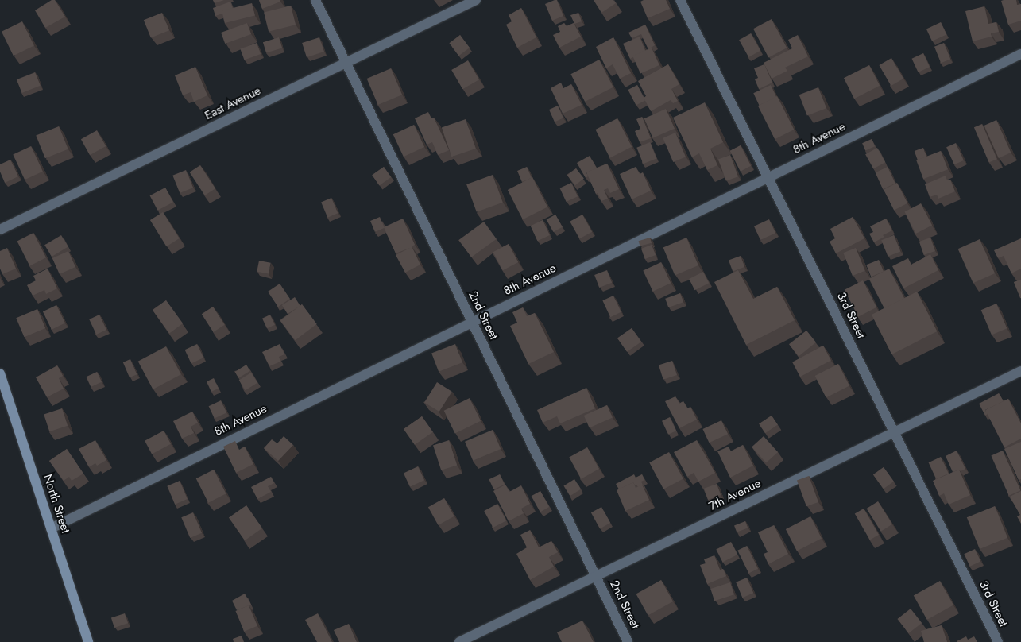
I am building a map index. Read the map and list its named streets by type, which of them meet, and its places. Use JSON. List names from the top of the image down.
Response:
{
  "streets": {
    "street": [
      "East Avenue",
      "8th Avenue",
      "2nd Street",
      "3rd Street",
      "7th Avenue",
      "North Street"
    ]
  },
  "crossings": [
    ["East Avenue", "2nd Street"],
    ["8th Avenue", "2nd Street"],
    ["8th Avenue", "3rd Street"],
    ["8th Avenue", "North Street"],
    ["2nd Street", "7th Avenue"],
    ["3rd Street", "7th Avenue"]
  ]
}
